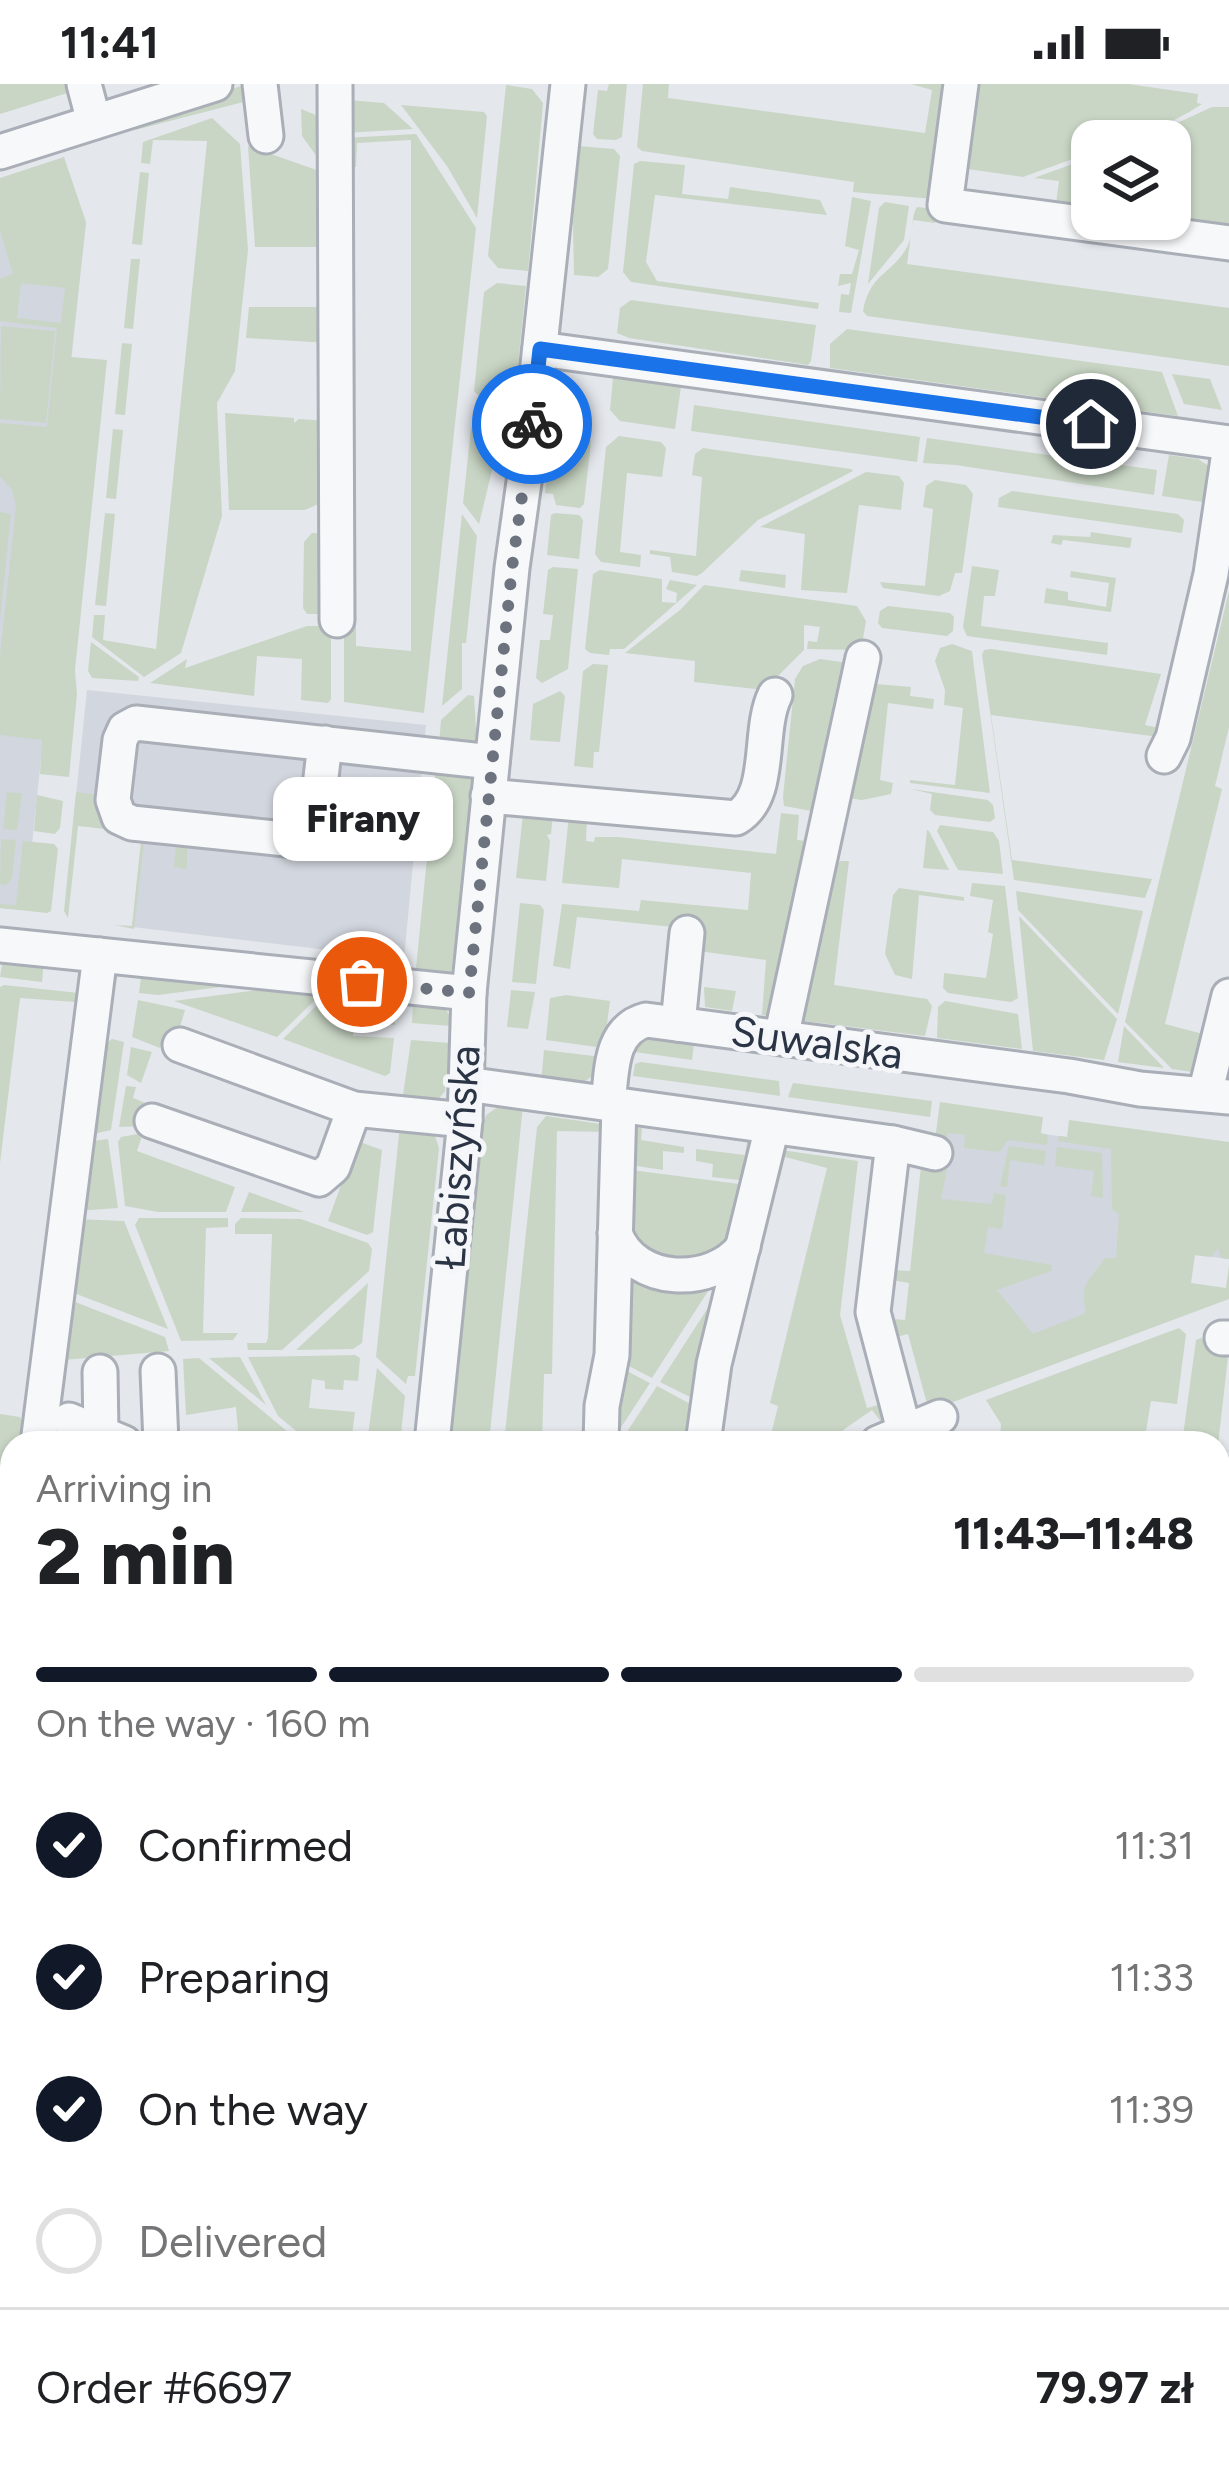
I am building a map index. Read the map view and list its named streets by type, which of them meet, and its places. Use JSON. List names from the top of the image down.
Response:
{
  "streets": {
    "street": ["Suwalska", "Łabiszyńska"]
  },
  "places": ["Firany"],
  "page": {
    "status": "11:41",
    "bubble": "Firany",
    "heading": ["2 min", "Arriving in", "11:43–11:48"],
    "panel": ["Order #6697", "79.97 zł"],
    "bar": "On the way · 160 m",
    "list": [
      ["Confirmed", "11:31"],
      ["Preparing", "11:33"],
      ["On the way", "11:39"],
      "Delivered"
    ]
  }
}
